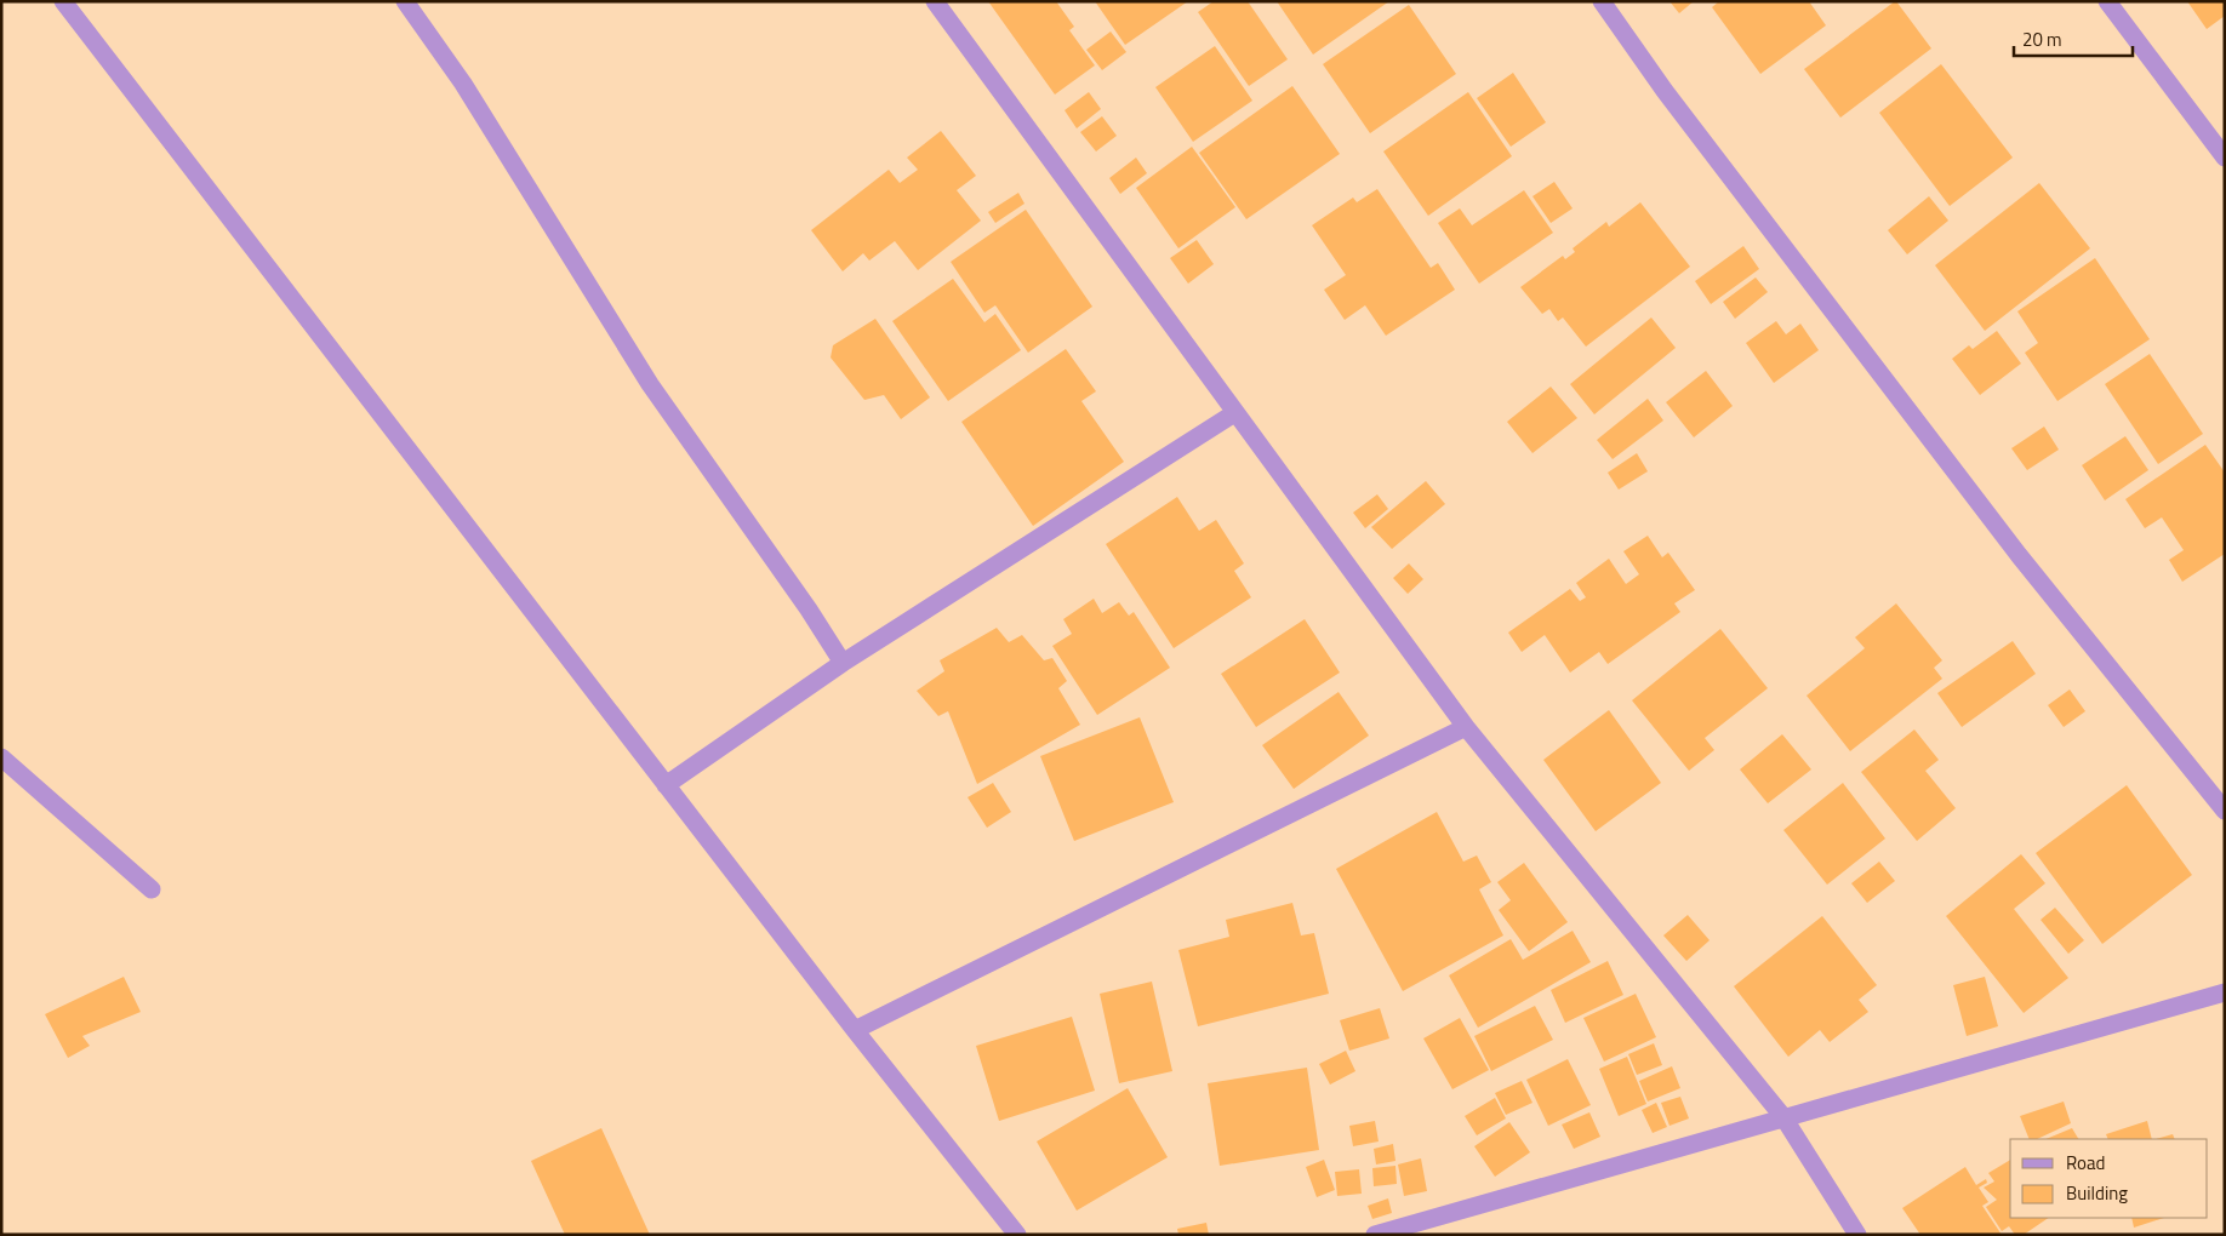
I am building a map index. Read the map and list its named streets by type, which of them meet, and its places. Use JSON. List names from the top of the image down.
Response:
{
  "legend": ["Road", "Building"],
  "scale_bar": "20 m"
}
